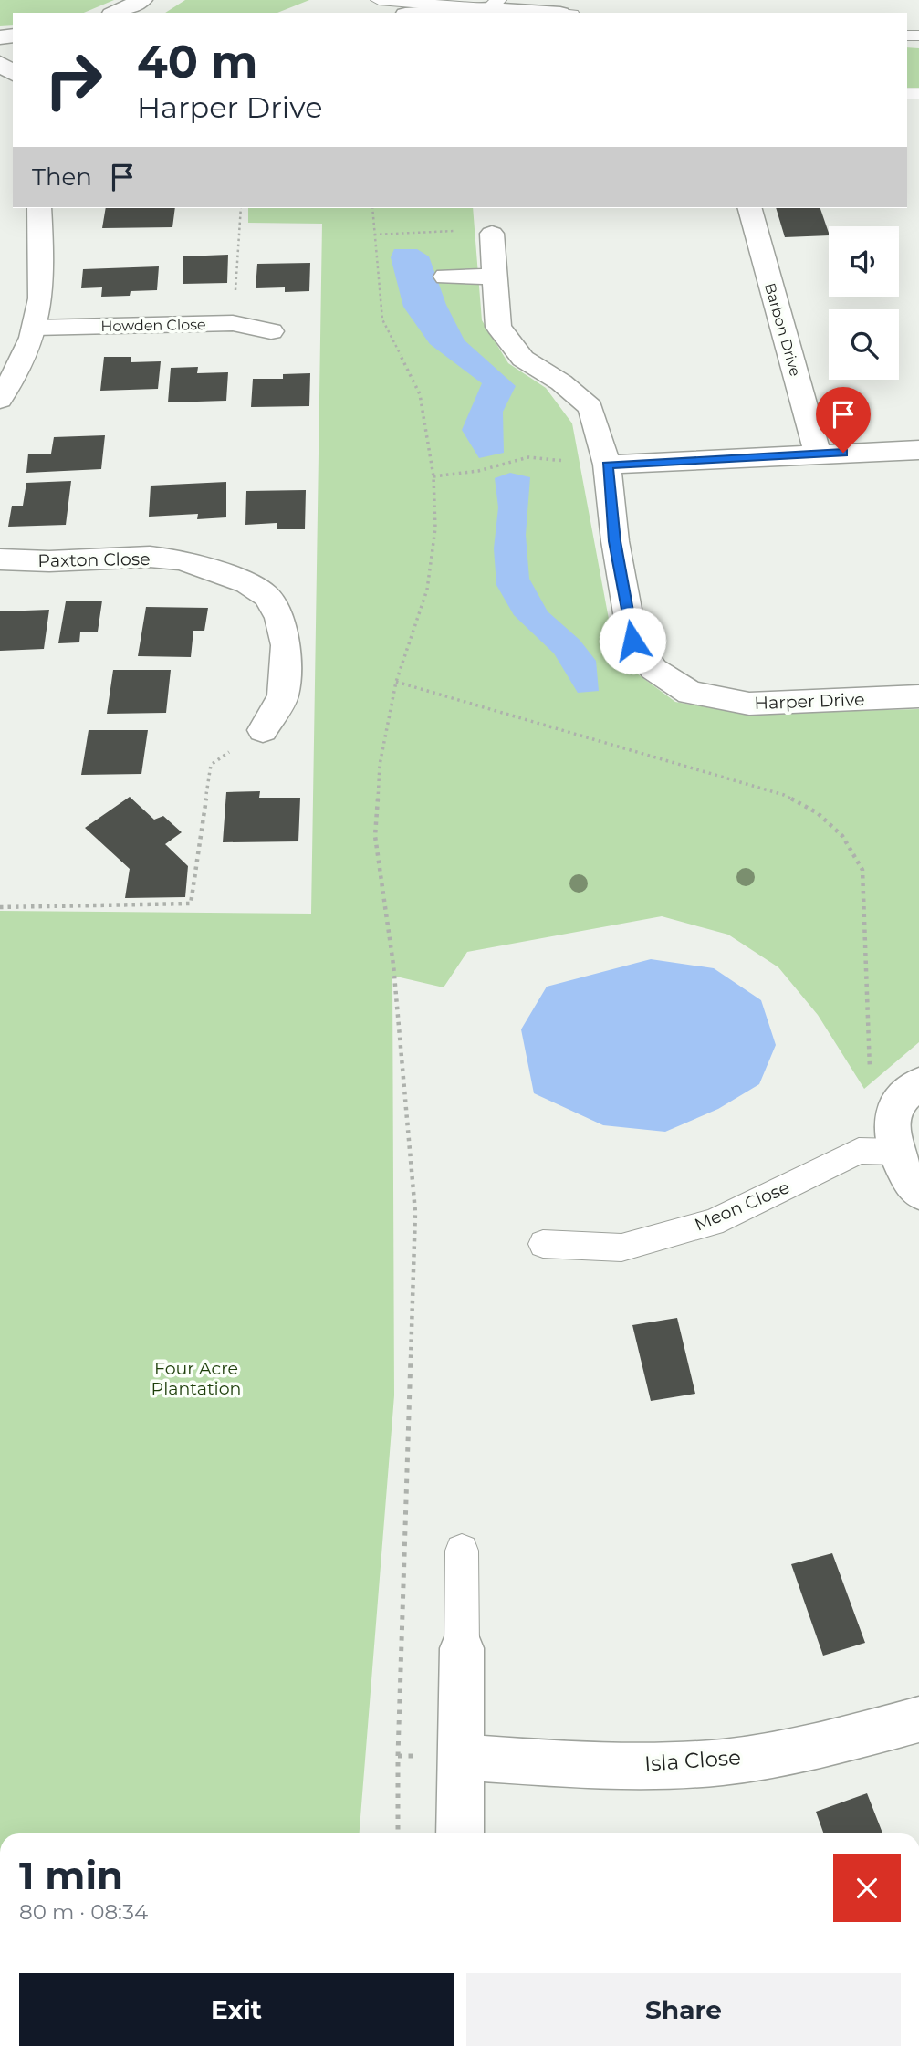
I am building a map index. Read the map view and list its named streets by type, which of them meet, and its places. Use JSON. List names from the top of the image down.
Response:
{
  "streets": {
    "street": [
      "Howden Close",
      "Barbon Drive",
      "Paxton Close",
      "Harper Drive",
      "Isla Close"
    ],
    "lane": ["Meon Close"]
  },
  "parks": ["Four Acre Plantation"],
  "page": {
    "turn": ["40 m", "Harper Drive"],
    "then": "Then",
    "heading": ["1 min", "80 m · 08:34"],
    "buttons": ["Exit", "Share"]
  }
}
